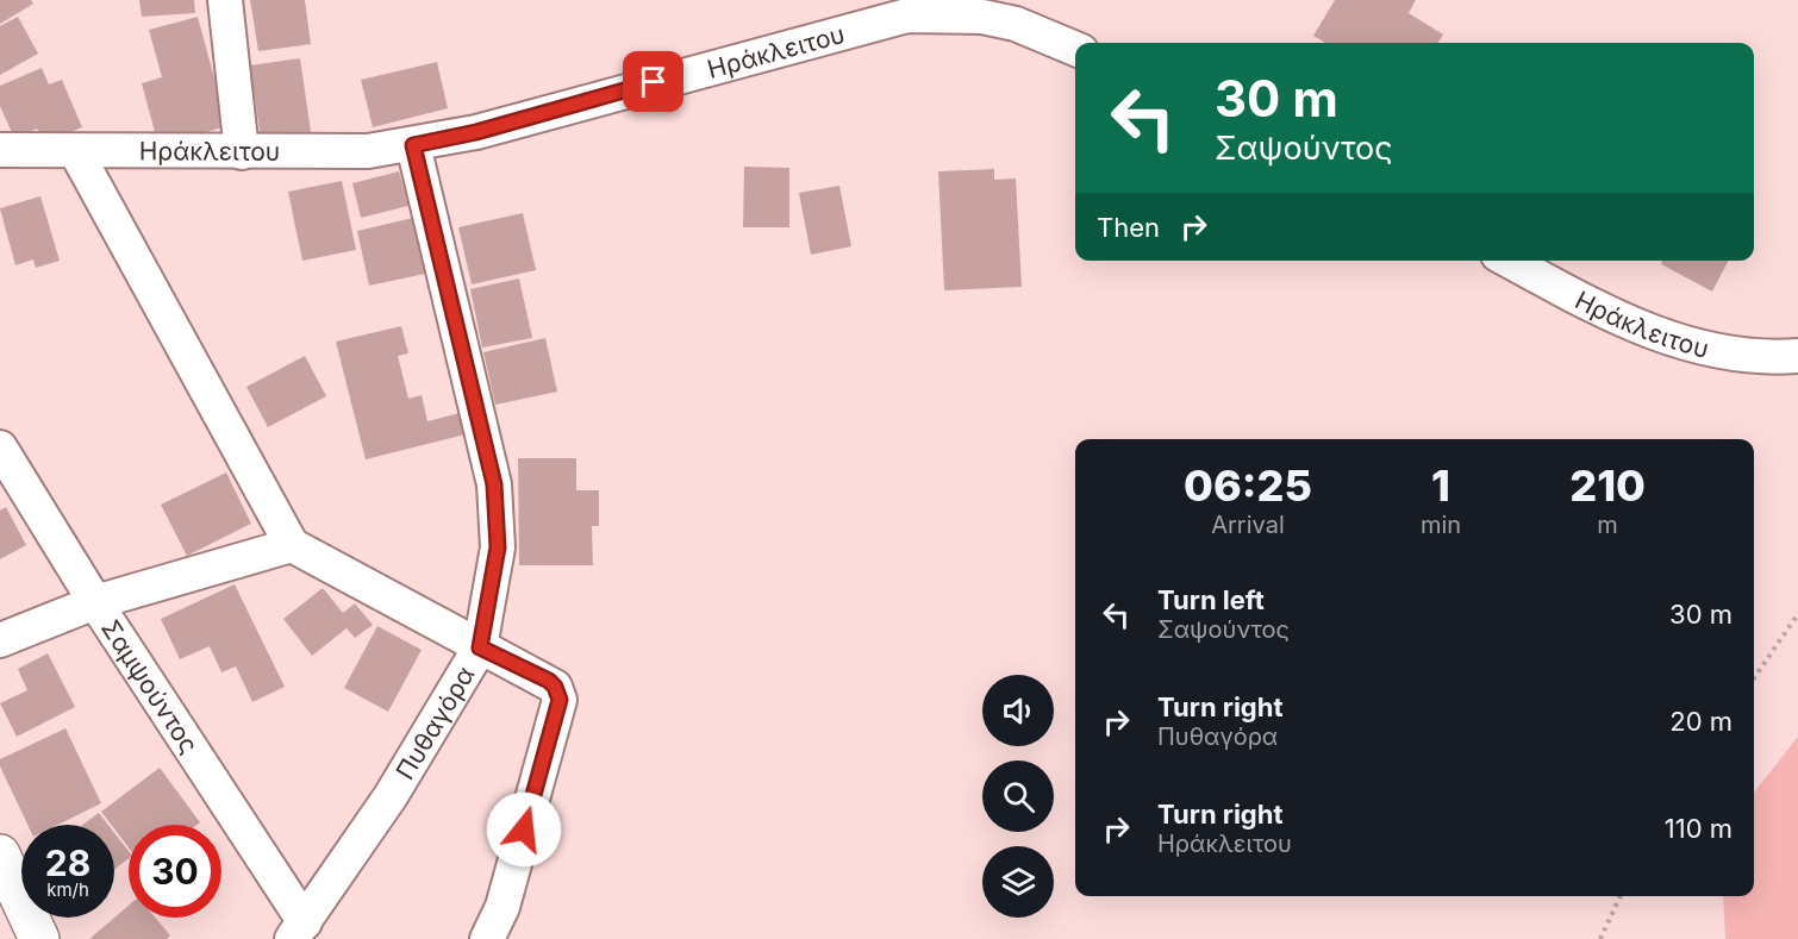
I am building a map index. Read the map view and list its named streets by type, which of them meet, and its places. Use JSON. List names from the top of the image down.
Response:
{
  "streets": {
    "street": ["Ηράκλειτου", "Σαμψούντος", "Πυθαγόρα"]
  },
  "crossings": [
    ["Ηράκλειτου", "Πυθαγόρα"],
    ["Σαμψούντος", "Πυθαγόρα"]
  ],
  "page": {
    "turn": ["30 m", "Σαψούντος"],
    "then": "Then",
    "eta": [
      "06:25",
      "Arrival",
      "1",
      "min",
      "210",
      "m"
    ],
    "list": [
      {
        "name": "Turn left",
        "note": "Σαψούντος",
        "value": "30 m"
      },
      {
        "name": "Turn right",
        "note": "Πυθαγόρα",
        "value": "20 m"
      },
      {
        "name": "Turn right",
        "note": "Ηράκλειτου",
        "value": "110 m"
      }
    ],
    "speed": "28 km/h",
    "limit": "30"
  }
}
